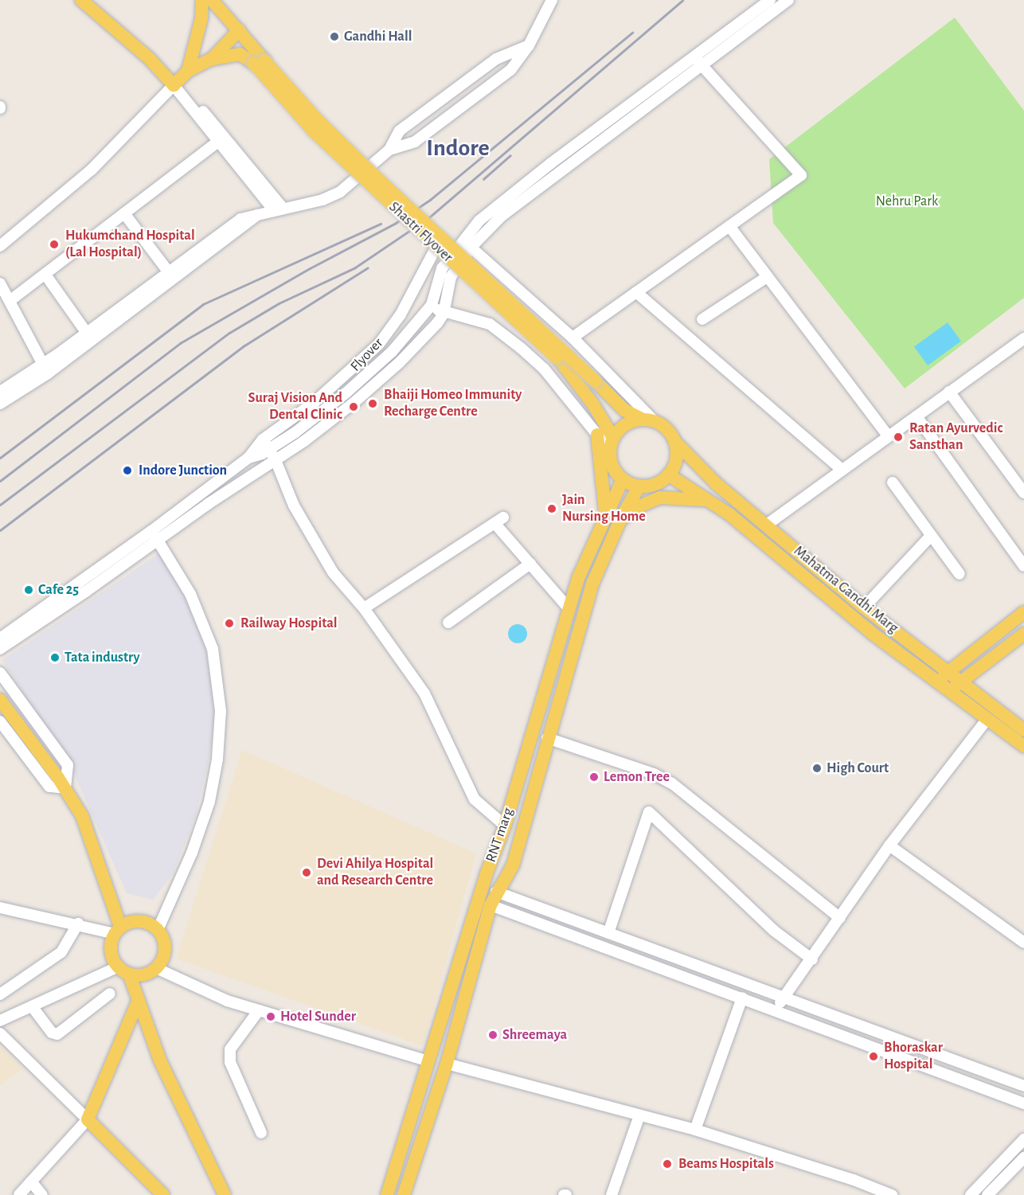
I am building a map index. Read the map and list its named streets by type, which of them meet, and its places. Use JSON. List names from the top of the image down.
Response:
{
  "streets": {
    "main road": ["Shastri Flyover", "Mahatma Gandhi Marg", "RNT marg"],
    "street": ["Flyover"]
  },
  "crossings": [
    ["Shastri Flyover", "Flyover"],
    ["Shastri Flyover", "Mahatma Gandhi Marg"],
    ["Shastri Flyover", "RNT marg"],
    ["Mahatma Gandhi Marg", "RNT marg"]
  ],
  "districts": ["Indore"],
  "parks": ["Nehru Park"],
  "places": [
    "Gandhi Hall",
    "Hukumchand Hospital (Lal Hospital)",
    "Bhaiji Homeo Immunity Recharge Centre",
    "Suraj Vision And Dental Clinic",
    "Ratan Ayurvedic Sansthan",
    "Indore Junction",
    "Jain Nursing Home",
    "Cafe 25",
    "Railway Hospital",
    "Tata industry",
    "High Court",
    "Lemon Tree",
    "Devi Ahilya Hospital and Research Centre",
    "Hotel Sunder",
    "Shreemaya",
    "Bhoraskar Hospital",
    "Beams Hospitals"
  ]
}
